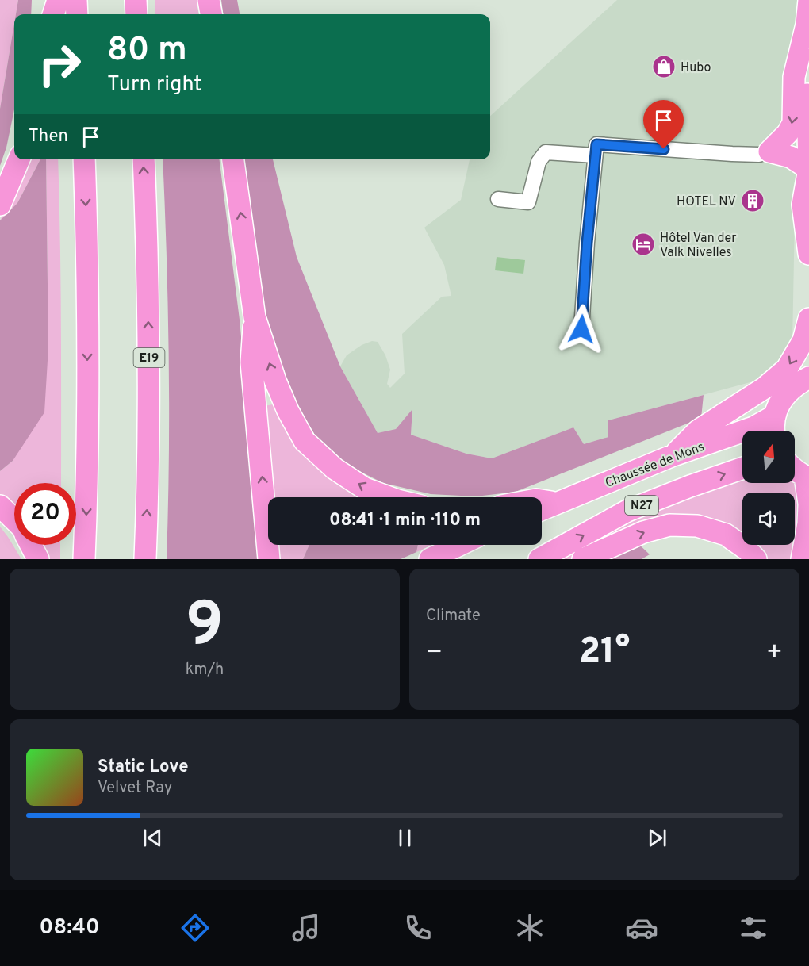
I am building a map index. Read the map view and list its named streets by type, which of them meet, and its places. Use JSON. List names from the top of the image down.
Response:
{
  "streets": {
    "highway": ["E19", "Chaussée de Mons", "N27"]
  },
  "places": {
    "shop": ["Hubo"],
    "building": ["HOTEL NV"],
    "hotel": ["Hôtel Van der Valk Nivelles"]
  },
  "north": "top",
  "page": {
    "turn": ["80 m", "Turn right"],
    "then": "Then",
    "limit": "20",
    "trip": "08:41 · 1 min · 110 m",
    "tile": [
      ["9", "km/h"],
      "Climate"
    ],
    "heat": ["−", "21°", "+"],
    "song": ["Static Love", "Velvet Ray"],
    "tabs": "08:40"
  }
}
